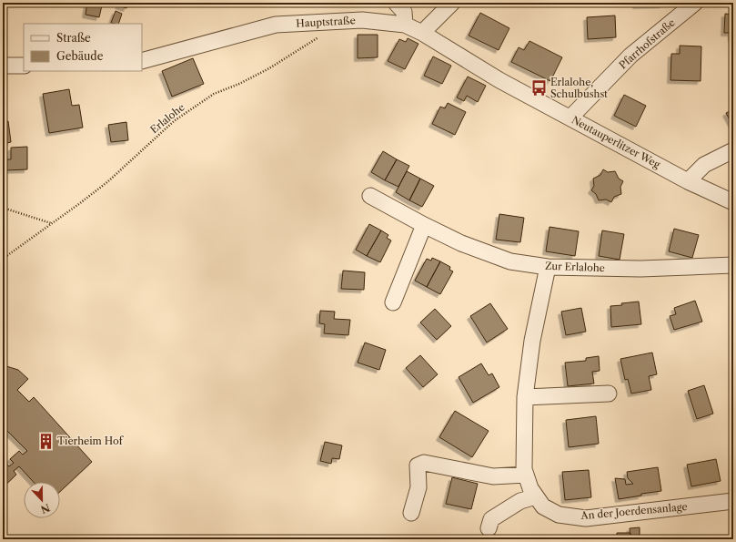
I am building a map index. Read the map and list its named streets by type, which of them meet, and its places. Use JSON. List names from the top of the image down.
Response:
{
  "streets": {
    "street": [
      "Hauptstraße",
      "Pfarrhofstraße",
      "Neutauperlitzer Weg",
      "Zur Erlalohe",
      "An der Joerdensanlage"
    ],
    "path": ["Erlalohe"]
  },
  "crossings": [
    ["Hauptstraße", "Neutauperlitzer Weg"],
    ["Pfarrhofstraße", "Neutauperlitzer Weg"],
    ["Zur Erlalohe", "An der Joerdensanlage"]
  ],
  "places": {
    "bus stop": ["Erlalohe, Schulbushst"],
    "building": ["Tierheim Hof"]
  },
  "legend": ["Straße", "Gebäude"],
  "north": "bottom"
}
